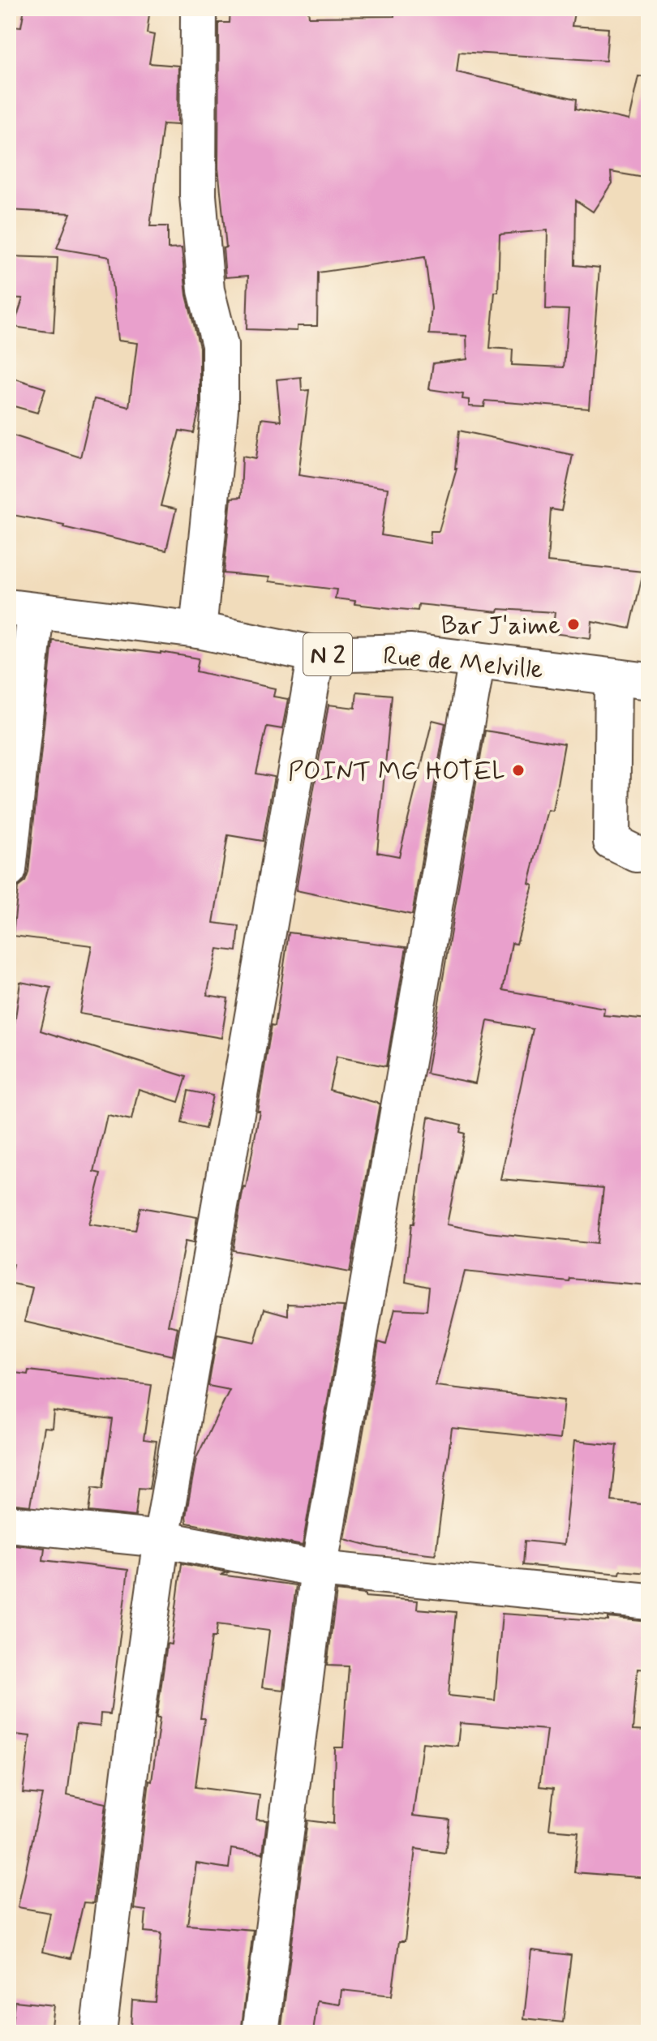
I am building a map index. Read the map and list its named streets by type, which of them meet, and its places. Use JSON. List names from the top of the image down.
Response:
{
  "streets": {
    "street": ["N 2", "Rue de Melville"]
  },
  "places": ["Bar J'aime", "POINT MG HOTEL"]
}
